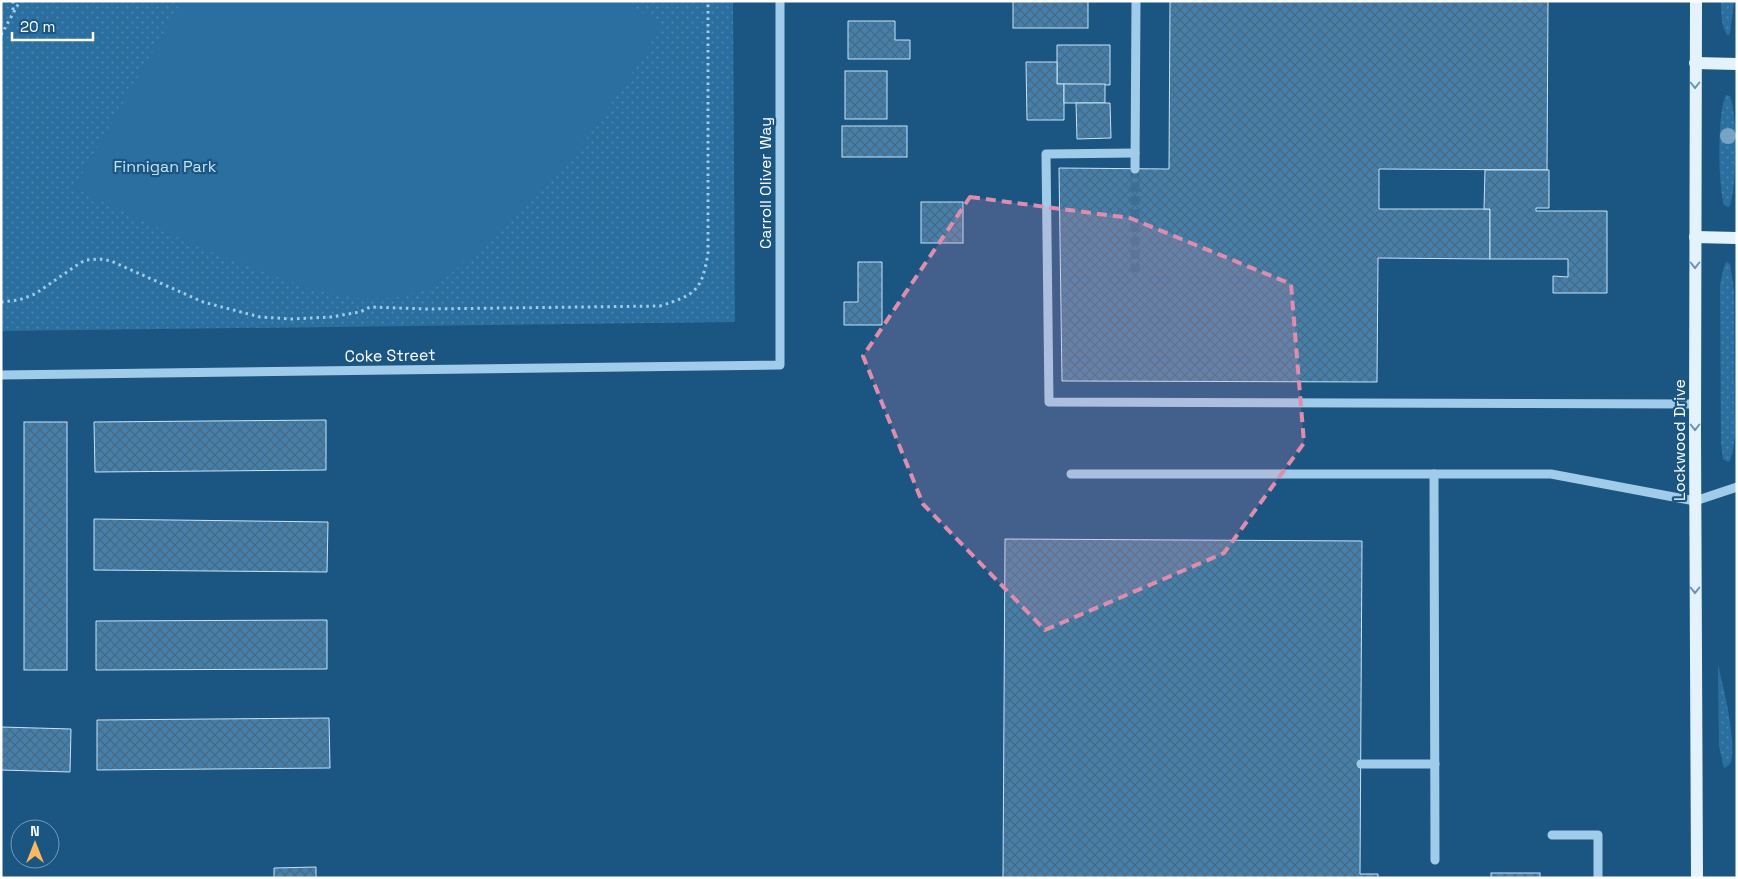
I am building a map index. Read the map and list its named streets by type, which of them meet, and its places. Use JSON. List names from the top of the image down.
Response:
{
  "streets": {
    "main road": ["Lockwood Drive"],
    "street": ["Carroll Oliver Way", "Coke Street"]
  },
  "crossings": [
    ["Carroll Oliver Way", "Coke Street"]
  ],
  "one_way": ["Lockwood Drive"],
  "parks": ["Finnigan Park"],
  "scale_bar": "20 m",
  "north": "top"
}
